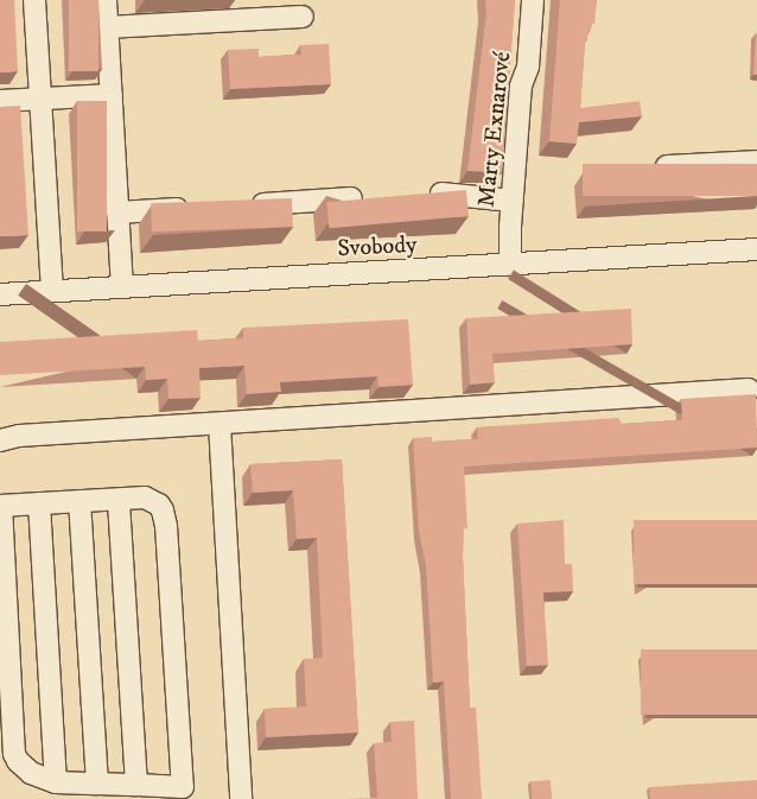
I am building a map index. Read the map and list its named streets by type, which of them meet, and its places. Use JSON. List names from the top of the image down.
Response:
{
  "streets": {
    "street": ["Marty Exnarové", "Svobody"]
  },
  "crossings": [
    ["Marty Exnarové", "Svobody"]
  ]
}
